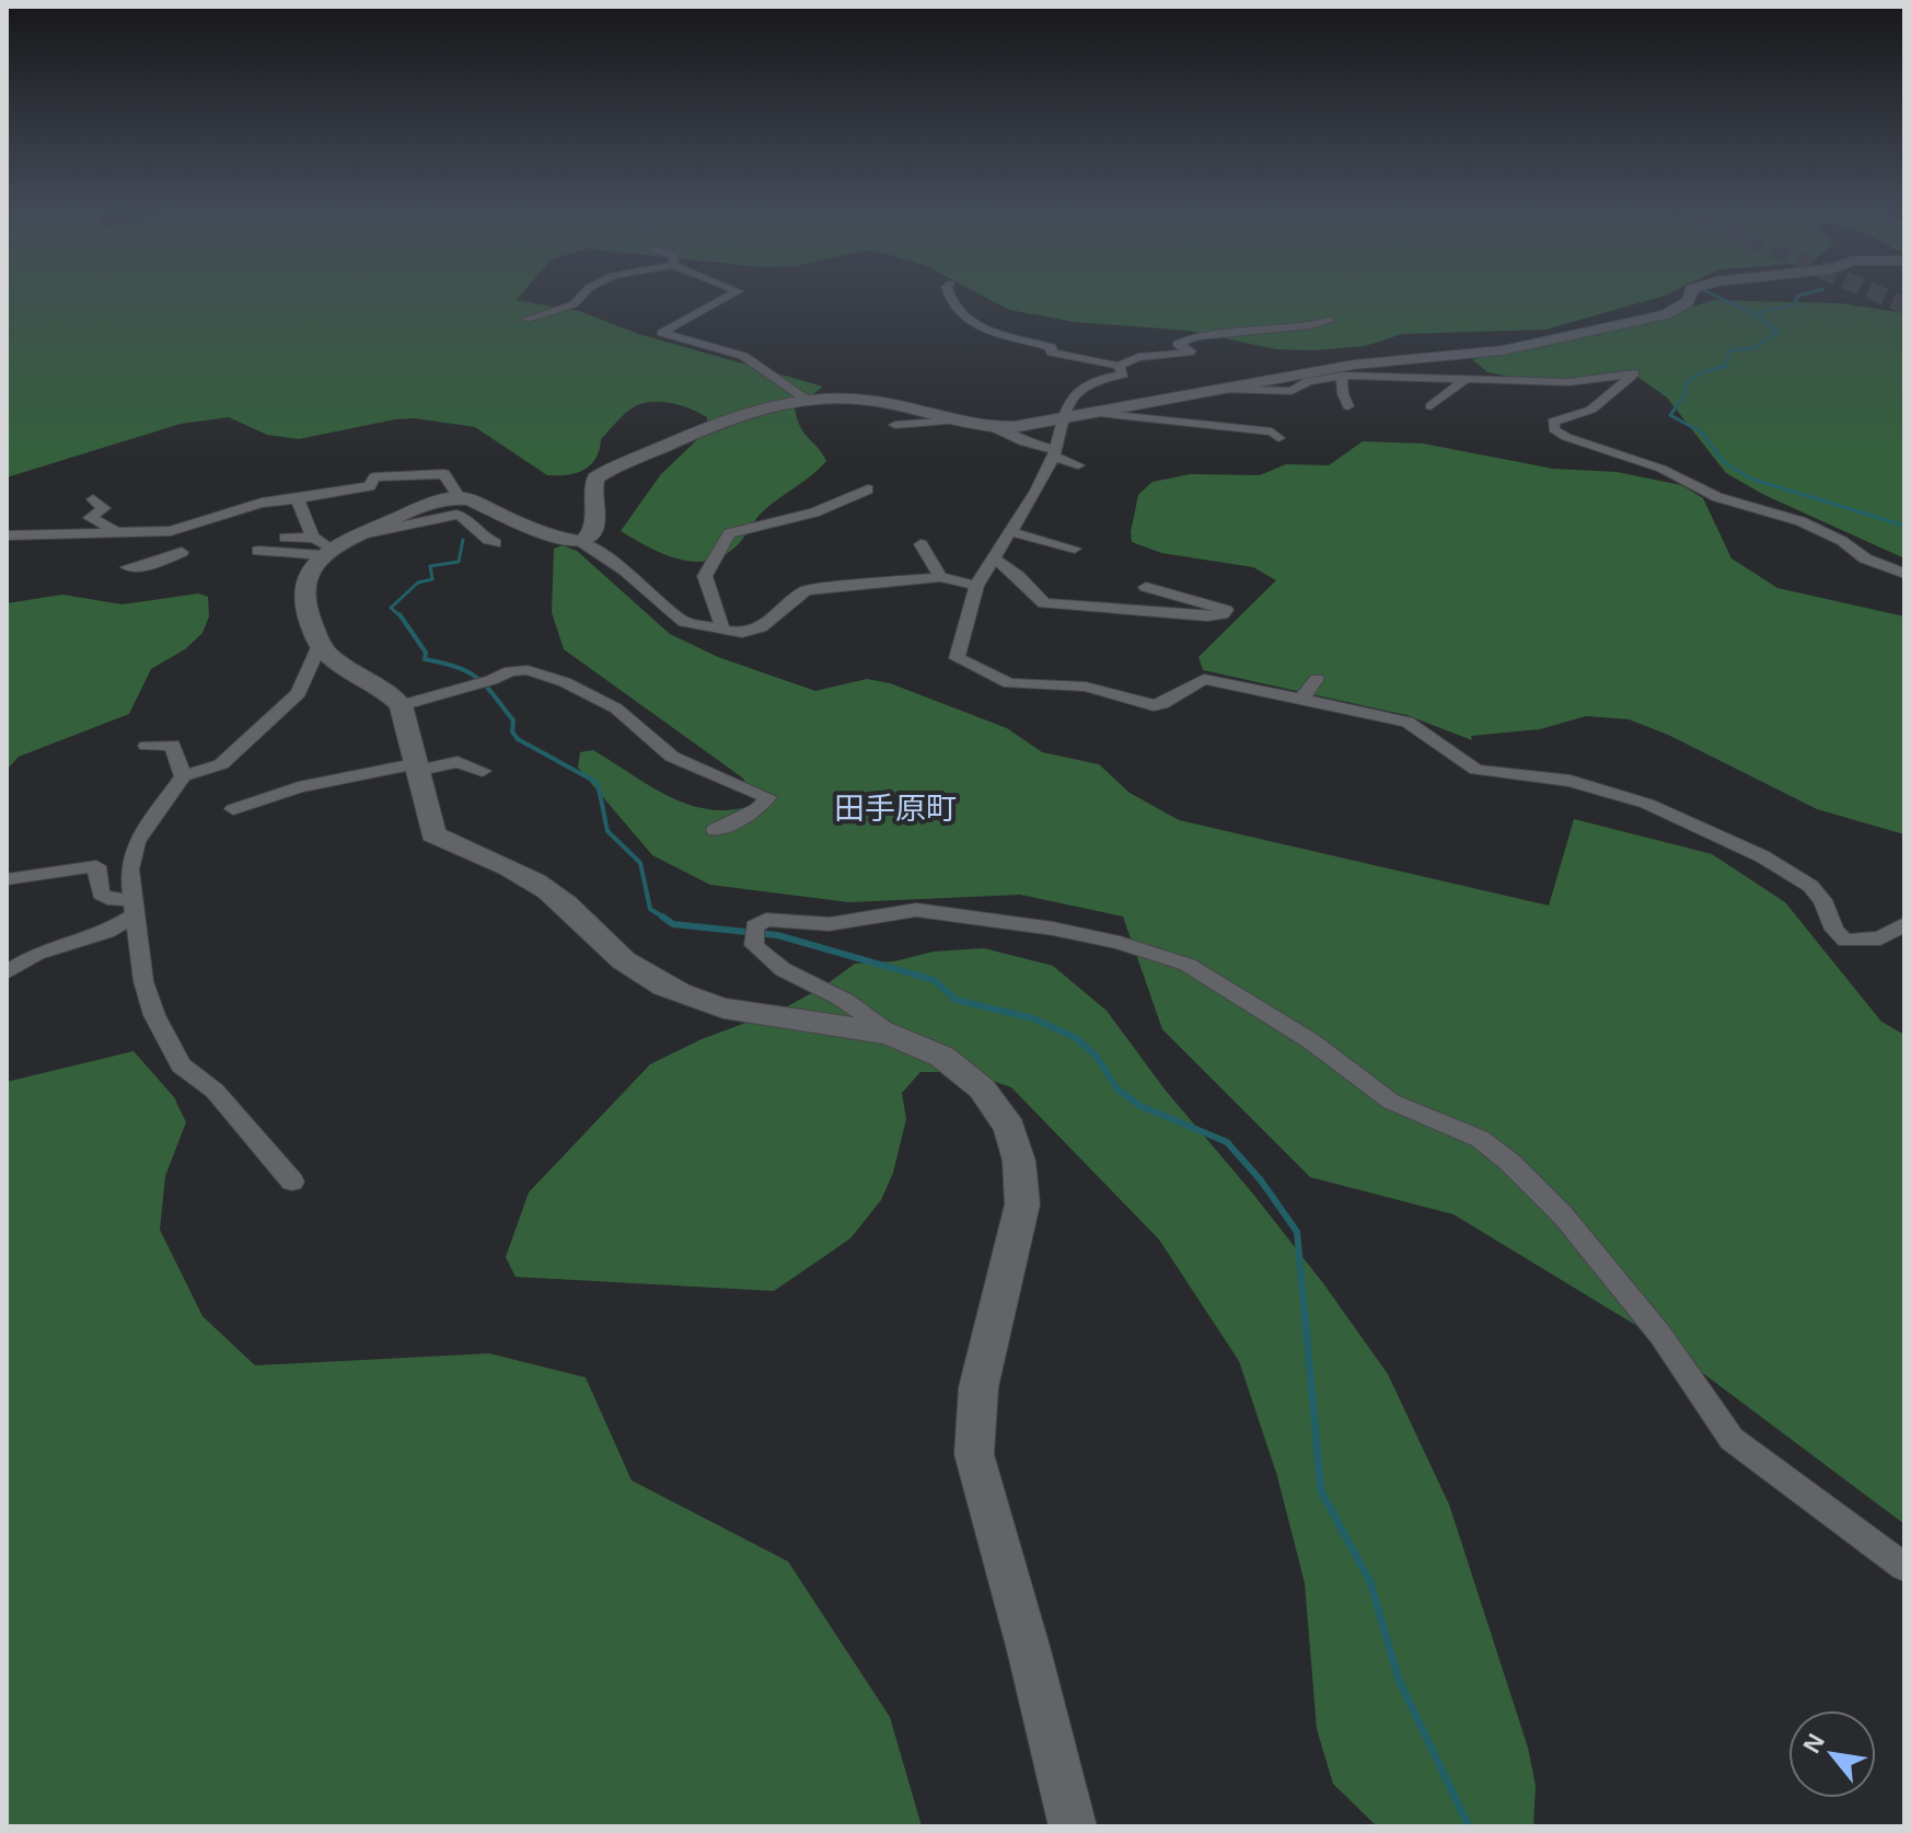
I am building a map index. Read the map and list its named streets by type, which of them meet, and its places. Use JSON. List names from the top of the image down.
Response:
{
  "districts": ["田手原町"],
  "north": "top left"
}
